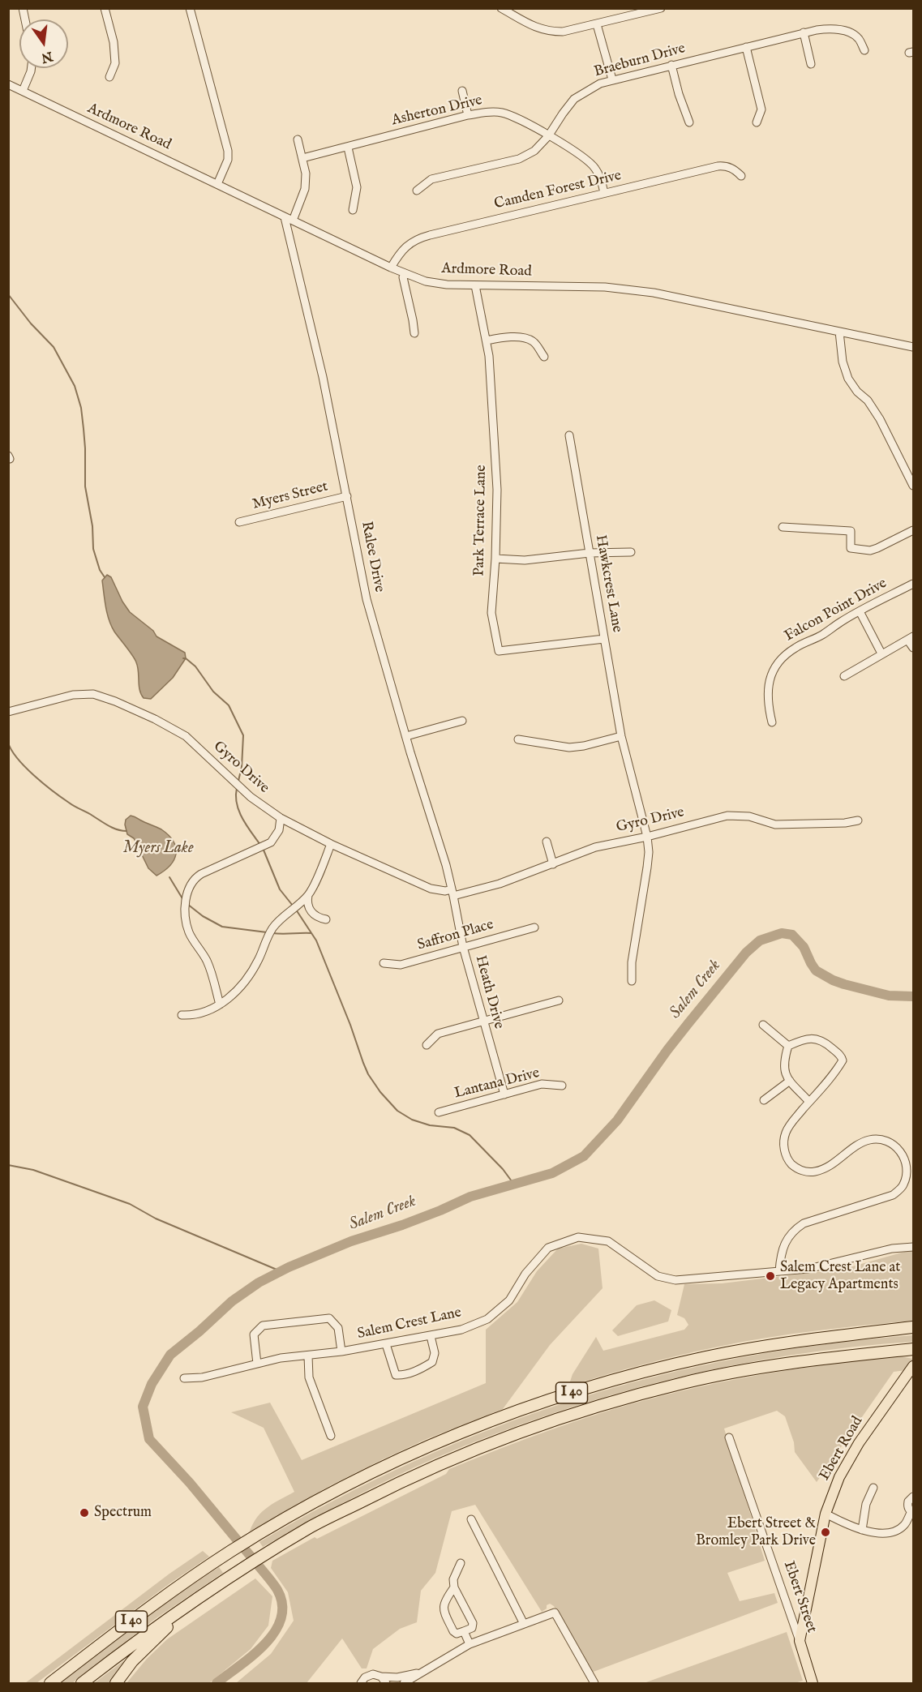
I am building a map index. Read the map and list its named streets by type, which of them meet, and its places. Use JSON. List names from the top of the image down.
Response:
{
  "streets": {
    "highway": ["I 40"],
    "main road": ["Ebert Road", "Ebert Street"],
    "street": [
      "Braeburn Drive",
      "Asherton Drive",
      "Ardmore Road",
      "Camden Forest Drive",
      "Myers Street",
      "Park Terrace Lane",
      "Ralee Drive",
      "Hawkcrest Lane",
      "Falcon Point Drive",
      "Gyro Drive",
      "Saffron Place",
      "Heath Drive",
      "Lantana Drive",
      "Salem Crest Lane"
    ]
  },
  "crossings": [
    ["Braeburn Drive", "Asherton Drive"],
    ["Asherton Drive", "Camden Forest Drive"],
    ["Ardmore Road", "Camden Forest Drive"],
    ["Ardmore Road", "Park Terrace Lane"],
    ["Ardmore Road", "Ralee Drive"],
    ["Myers Street", "Ralee Drive"],
    ["Park Terrace Lane", "Hawkcrest Lane"],
    ["Ralee Drive", "Gyro Drive"],
    ["Ralee Drive", "Heath Drive"],
    ["Hawkcrest Lane", "Gyro Drive"],
    ["Gyro Drive", "Heath Drive"],
    ["Saffron Place", "Heath Drive"],
    ["Heath Drive", "Lantana Drive"],
    ["Ebert Road", "Ebert Street"]
  ],
  "water": ["Myers Lake", "Salem Creek"],
  "places": ["Salem Crest Lane at Legacy Apartments", "Spectrum", "Ebert Street & Bromley Park Drive"],
  "north": "bottom"
}
